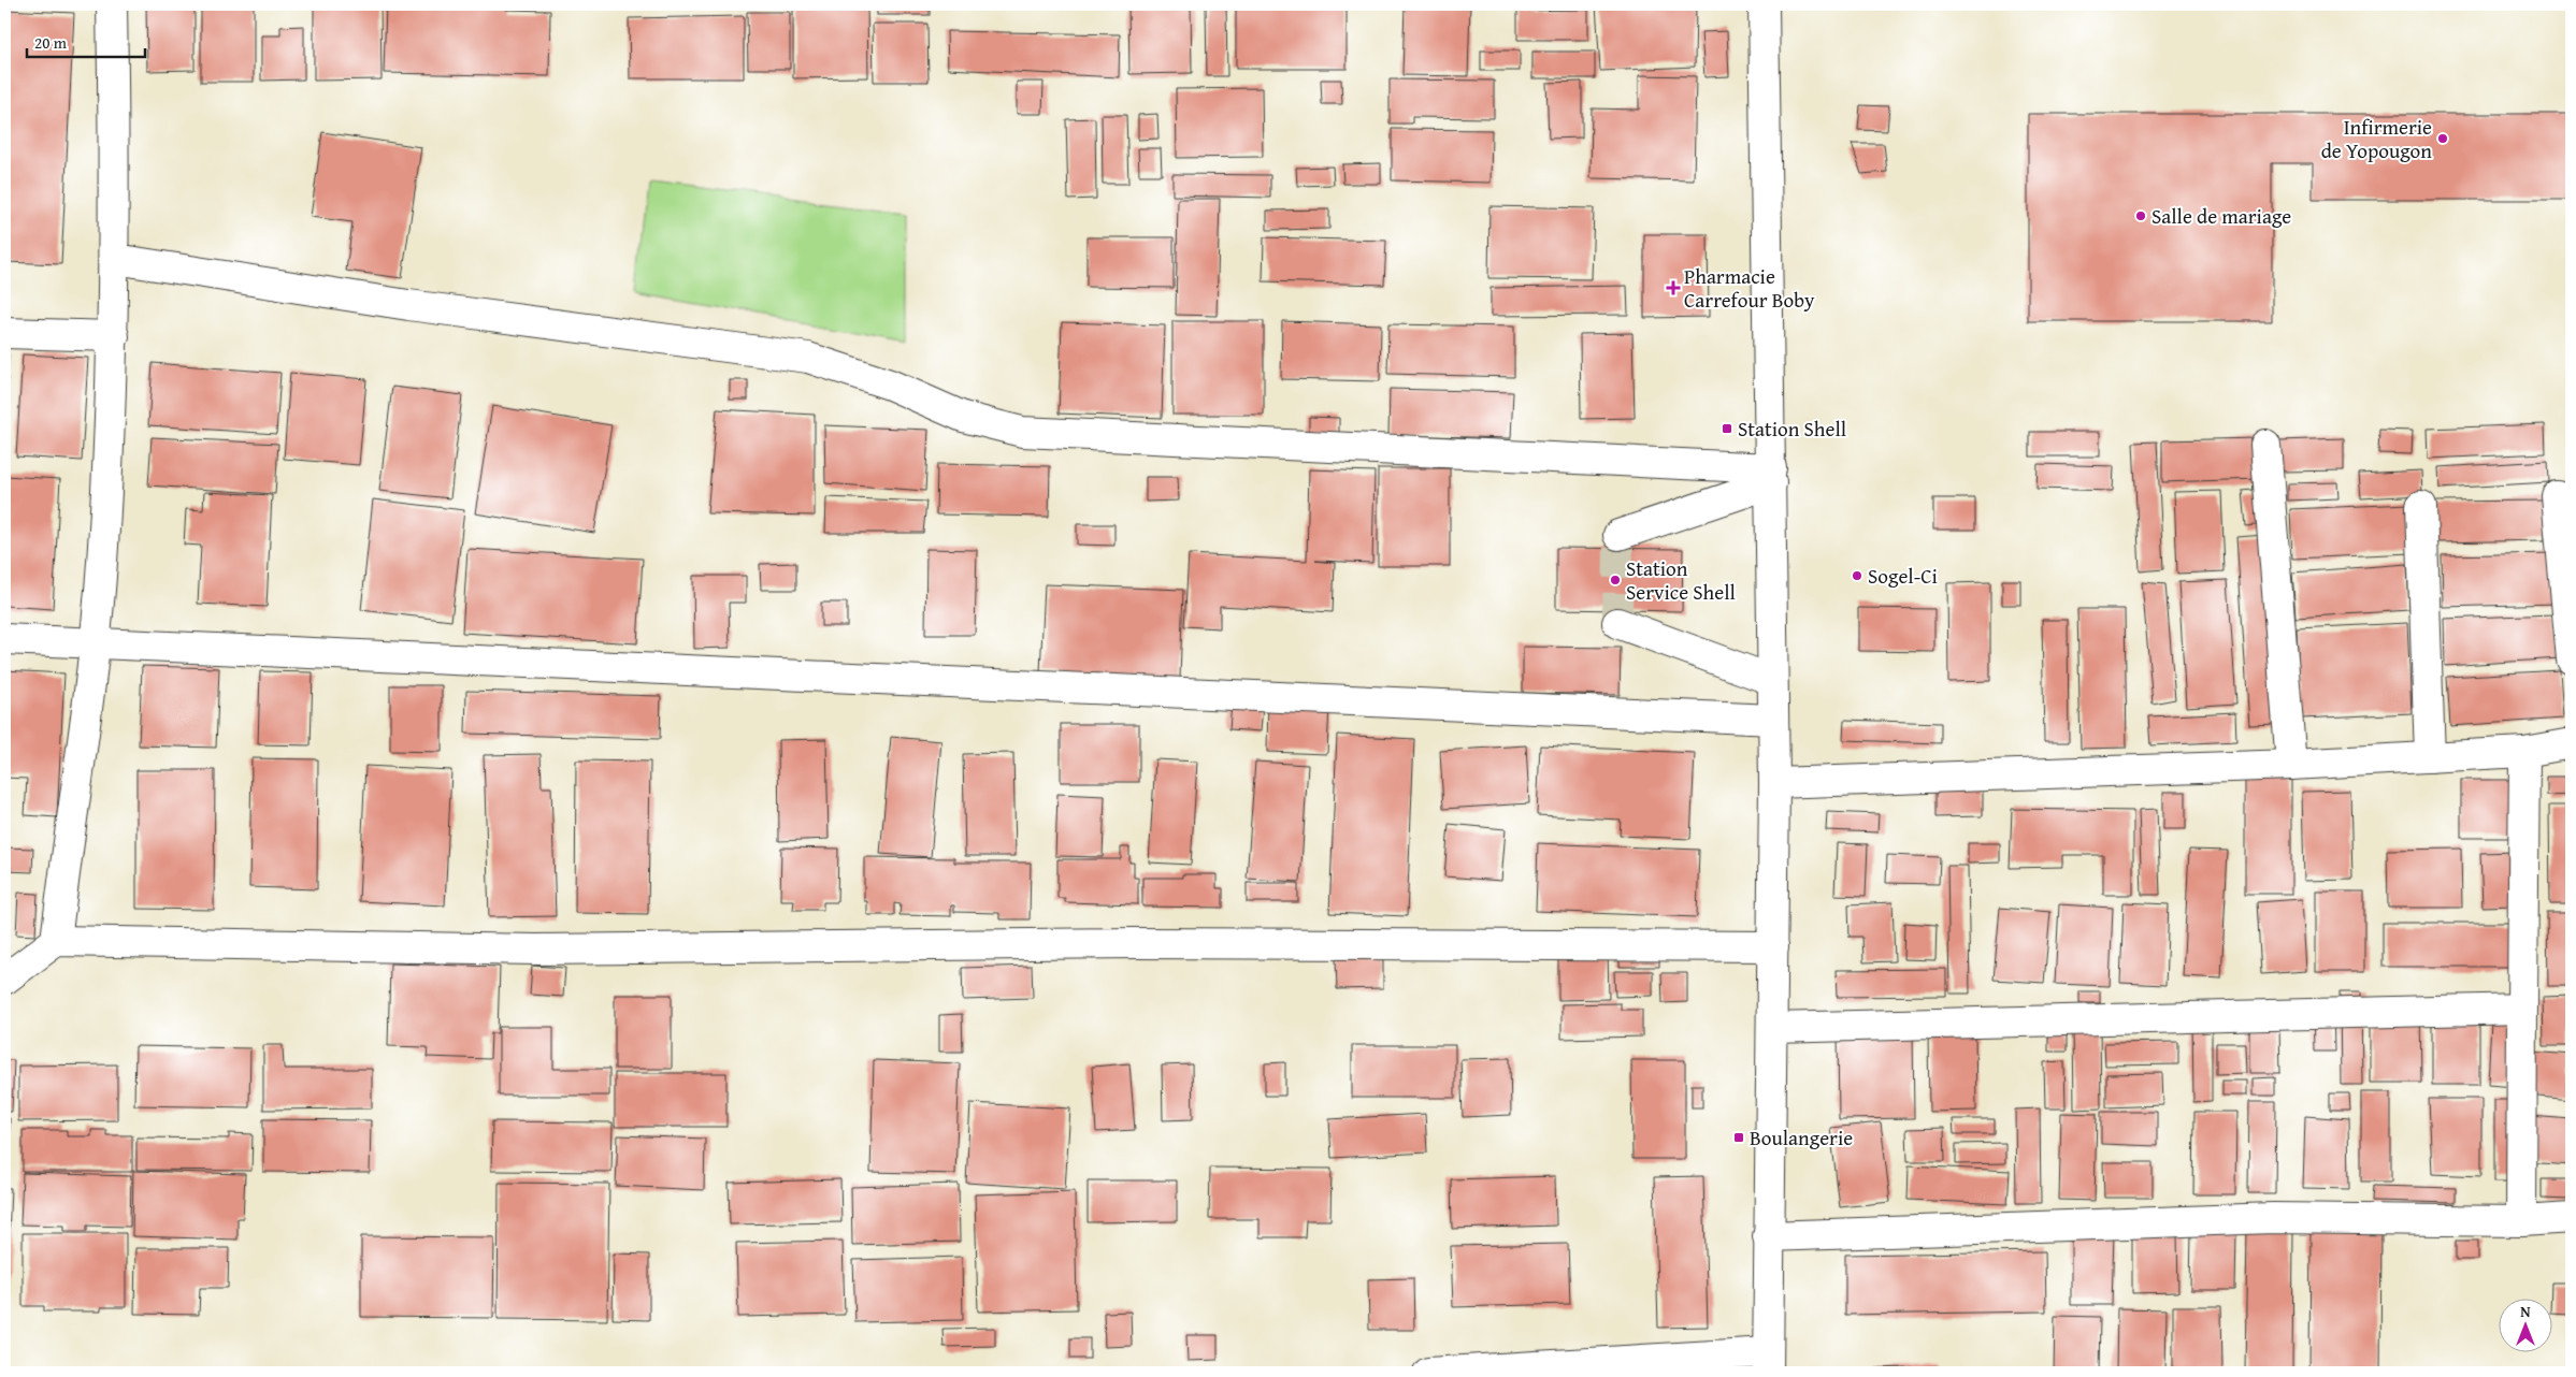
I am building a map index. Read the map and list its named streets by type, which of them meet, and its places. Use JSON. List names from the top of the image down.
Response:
{
  "places": {
    "other": [
      "Infirmerie de Yopougon",
      "Salle de mariage",
      "Sogel-Ci",
      "Station Service Shell"
    ],
    "health": ["Pharmacie Carrefour Boby"],
    "transit": ["Station Shell", "Boulangerie"]
  },
  "scale_bar": "20 m",
  "north": "top"
}
